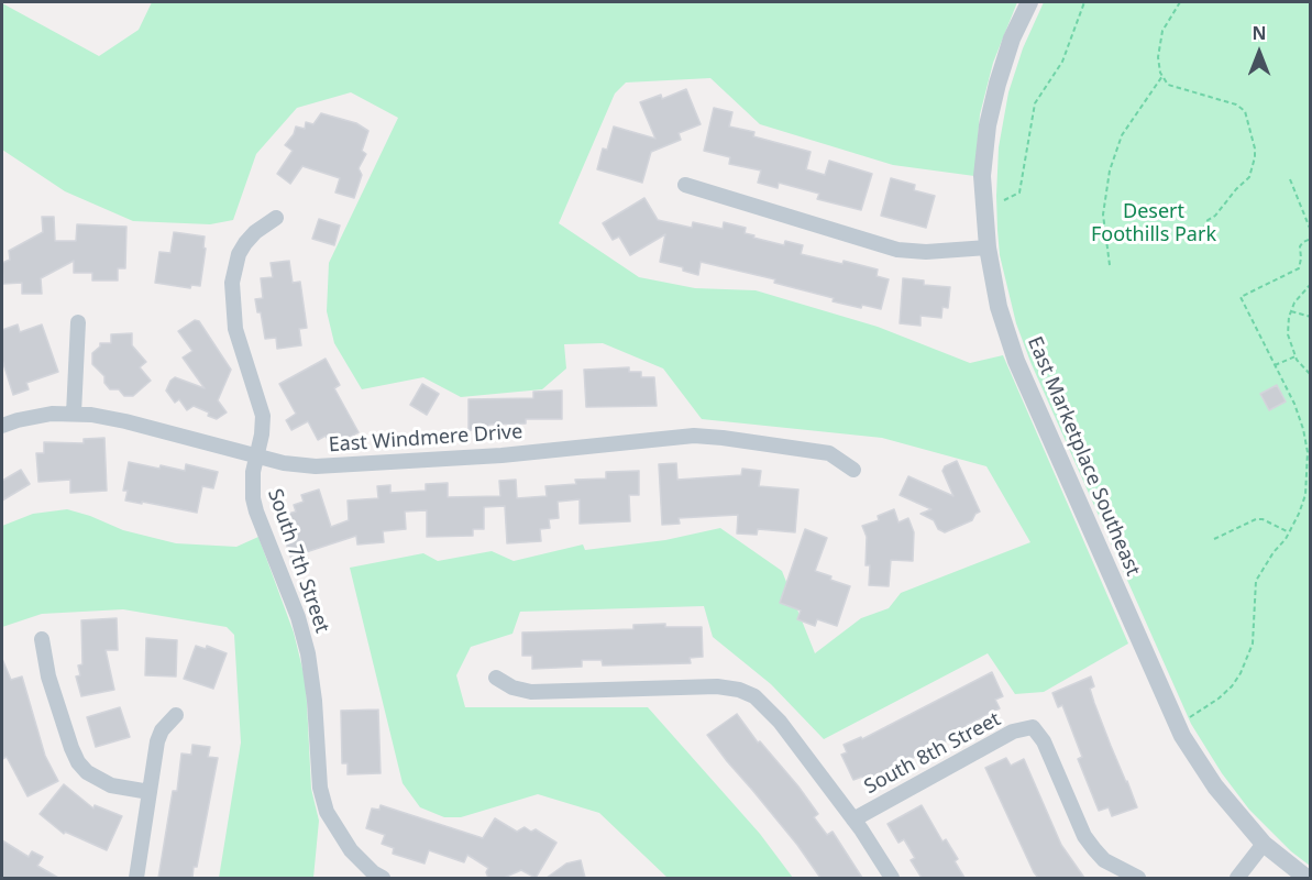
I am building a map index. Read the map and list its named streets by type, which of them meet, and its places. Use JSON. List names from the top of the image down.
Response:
{
  "streets": {
    "street": [
      "East Windmere Drive",
      "East Marketplace Southeast",
      "South 7th Street",
      "South 8th Street"
    ]
  },
  "crossings": [
    ["East Windmere Drive", "South 7th Street"]
  ],
  "parks": ["Desert Foothills Park"],
  "north": "top"
}
